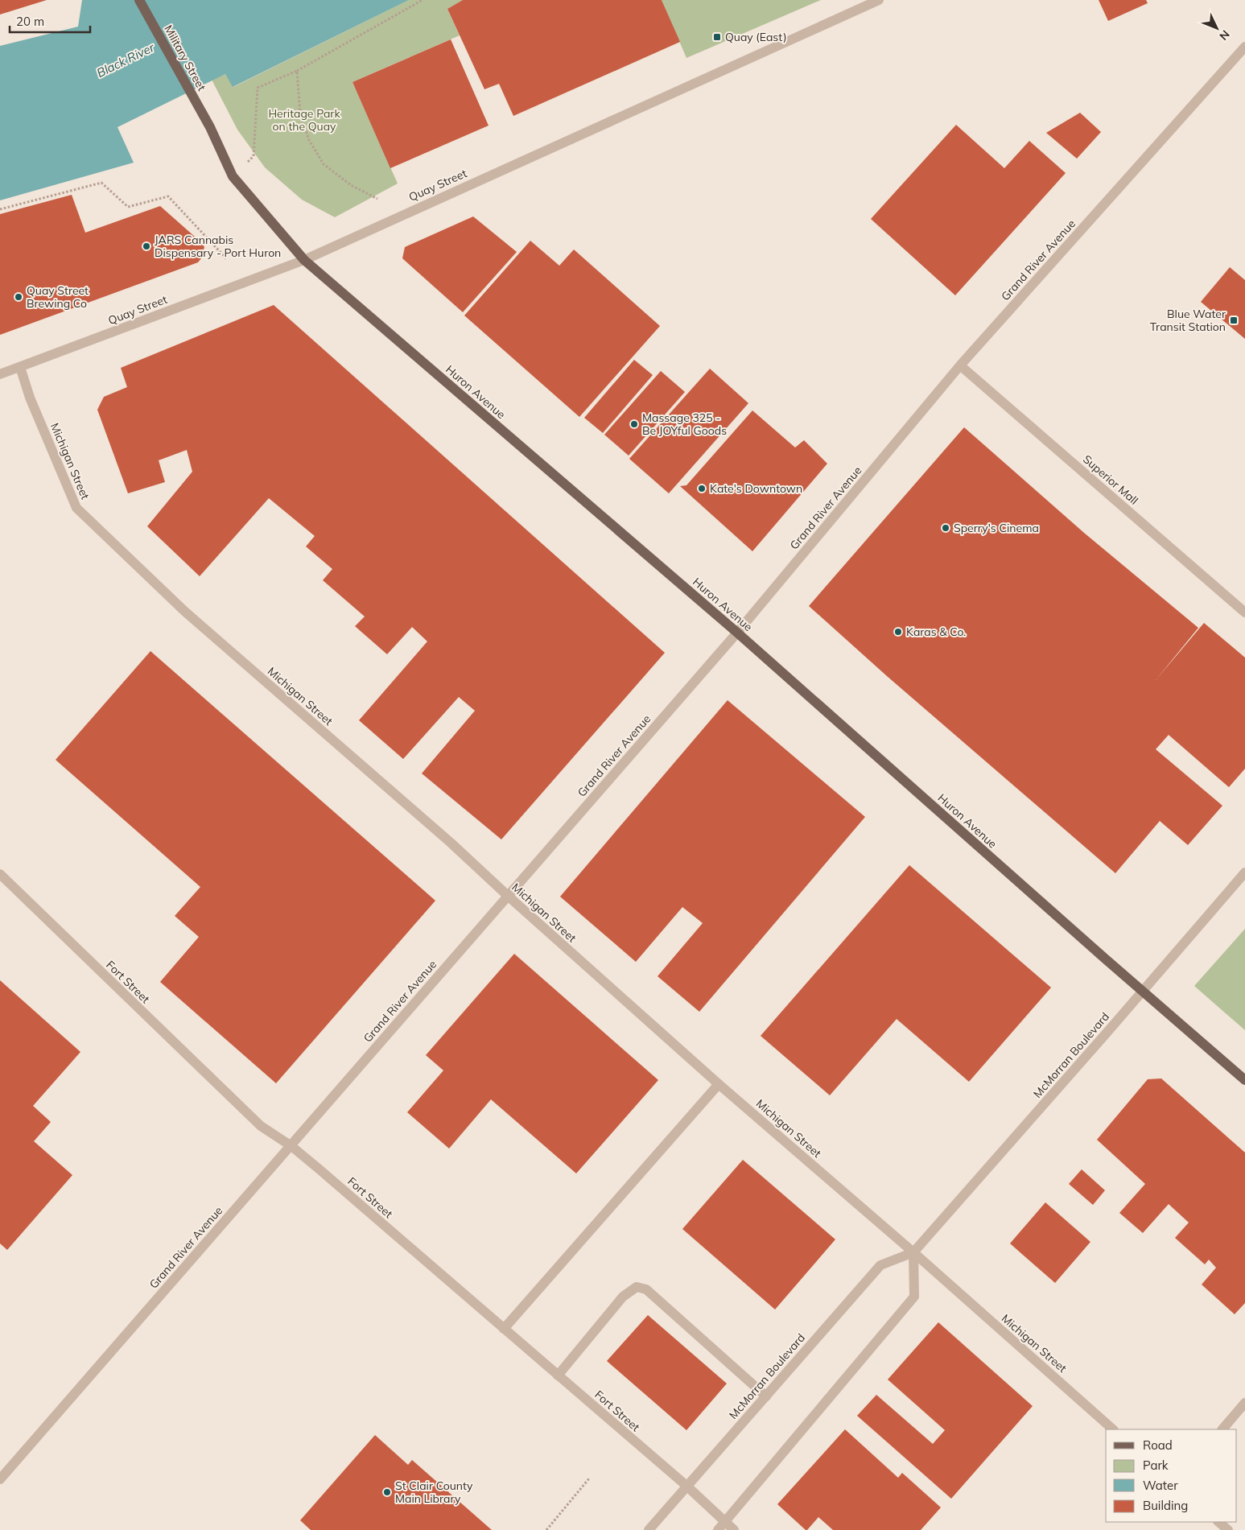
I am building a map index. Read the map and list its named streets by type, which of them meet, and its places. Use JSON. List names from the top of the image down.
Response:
{
  "streets": {
    "main road": ["Military Street", "Huron Avenue"],
    "street": [
      "Quay Street",
      "Grand River Avenue",
      "Michigan Street",
      "Superior Mall",
      "Fort Street",
      "McMorran Boulevard"
    ]
  },
  "crossings": [
    ["Military Street", "Huron Avenue"],
    ["Quay Street", "Huron Avenue"],
    ["Quay Street", "Michigan Street"],
    ["Grand River Avenue", "Huron Avenue"],
    ["Grand River Avenue", "Michigan Street"],
    ["Grand River Avenue", "Superior Mall"],
    ["Grand River Avenue", "Fort Street"],
    ["Huron Avenue", "McMorran Boulevard"],
    ["Michigan Street", "McMorran Boulevard"],
    ["Fort Street", "McMorran Boulevard"]
  ],
  "water": ["Black River"],
  "parks": ["Heritage Park on the Quay"],
  "places": {
    "transit": ["Quay (East)", "Blue Water Transit Station"],
    "other": [
      "JARS Cannabis Dispensary - Port Huron",
      "Quay Street Brewing Co",
      "Massage 325 - Be JOYful Goods",
      "Kate's Downtown",
      "Sperry's Cinema",
      "Karas & Co.",
      "St Clair County Main Library"
    ]
  },
  "legend": [
    "Road",
    "Park",
    "Water",
    "Building"
  ],
  "scale_bar": "20 m",
  "north": "bottom right"
}
